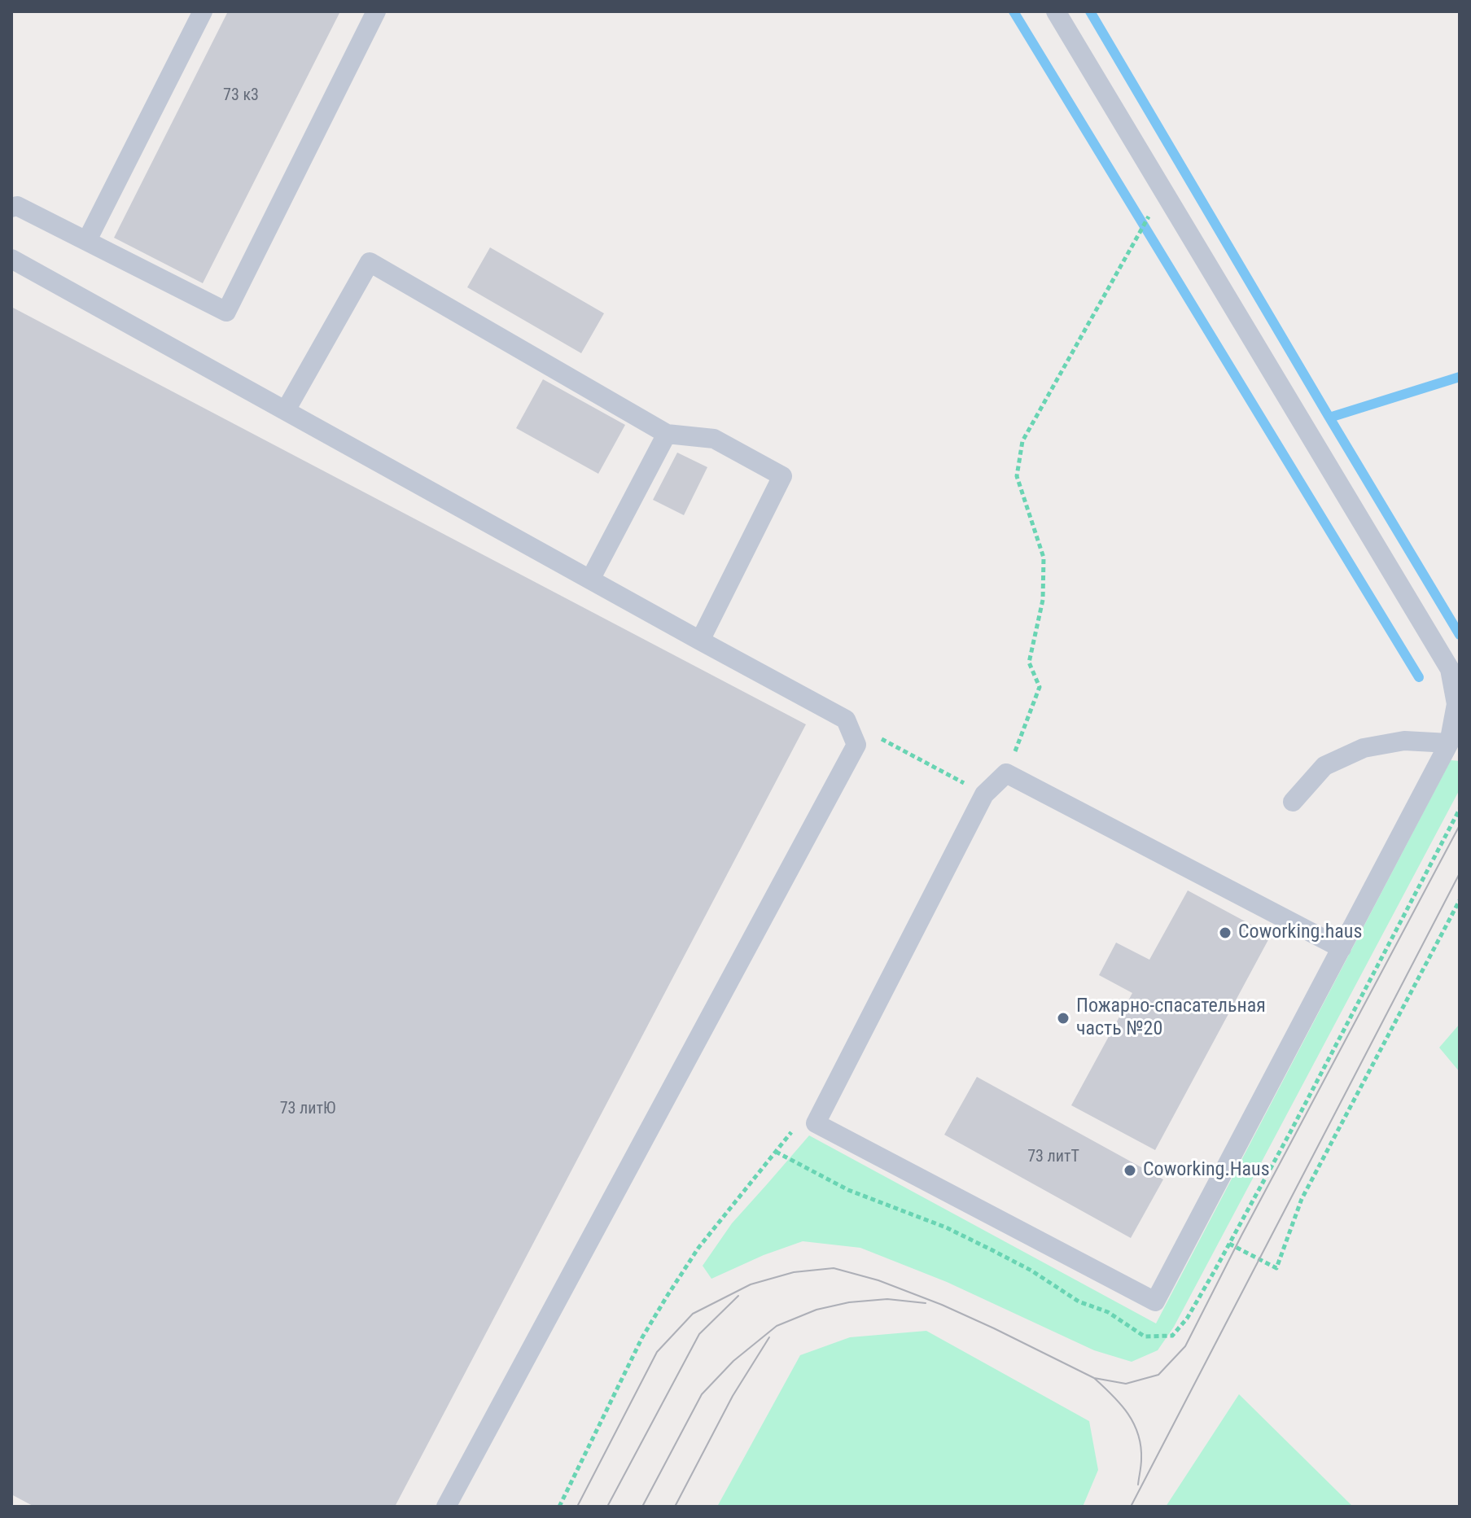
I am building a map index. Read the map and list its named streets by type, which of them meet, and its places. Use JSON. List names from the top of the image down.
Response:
{
  "places": ["Coworking.haus", "Пожарно-спасательная часть №20", "Coworking.Haus"],
  "house_numbers": ["73 к3", "73 литЮ", "73 литТ"]
}
